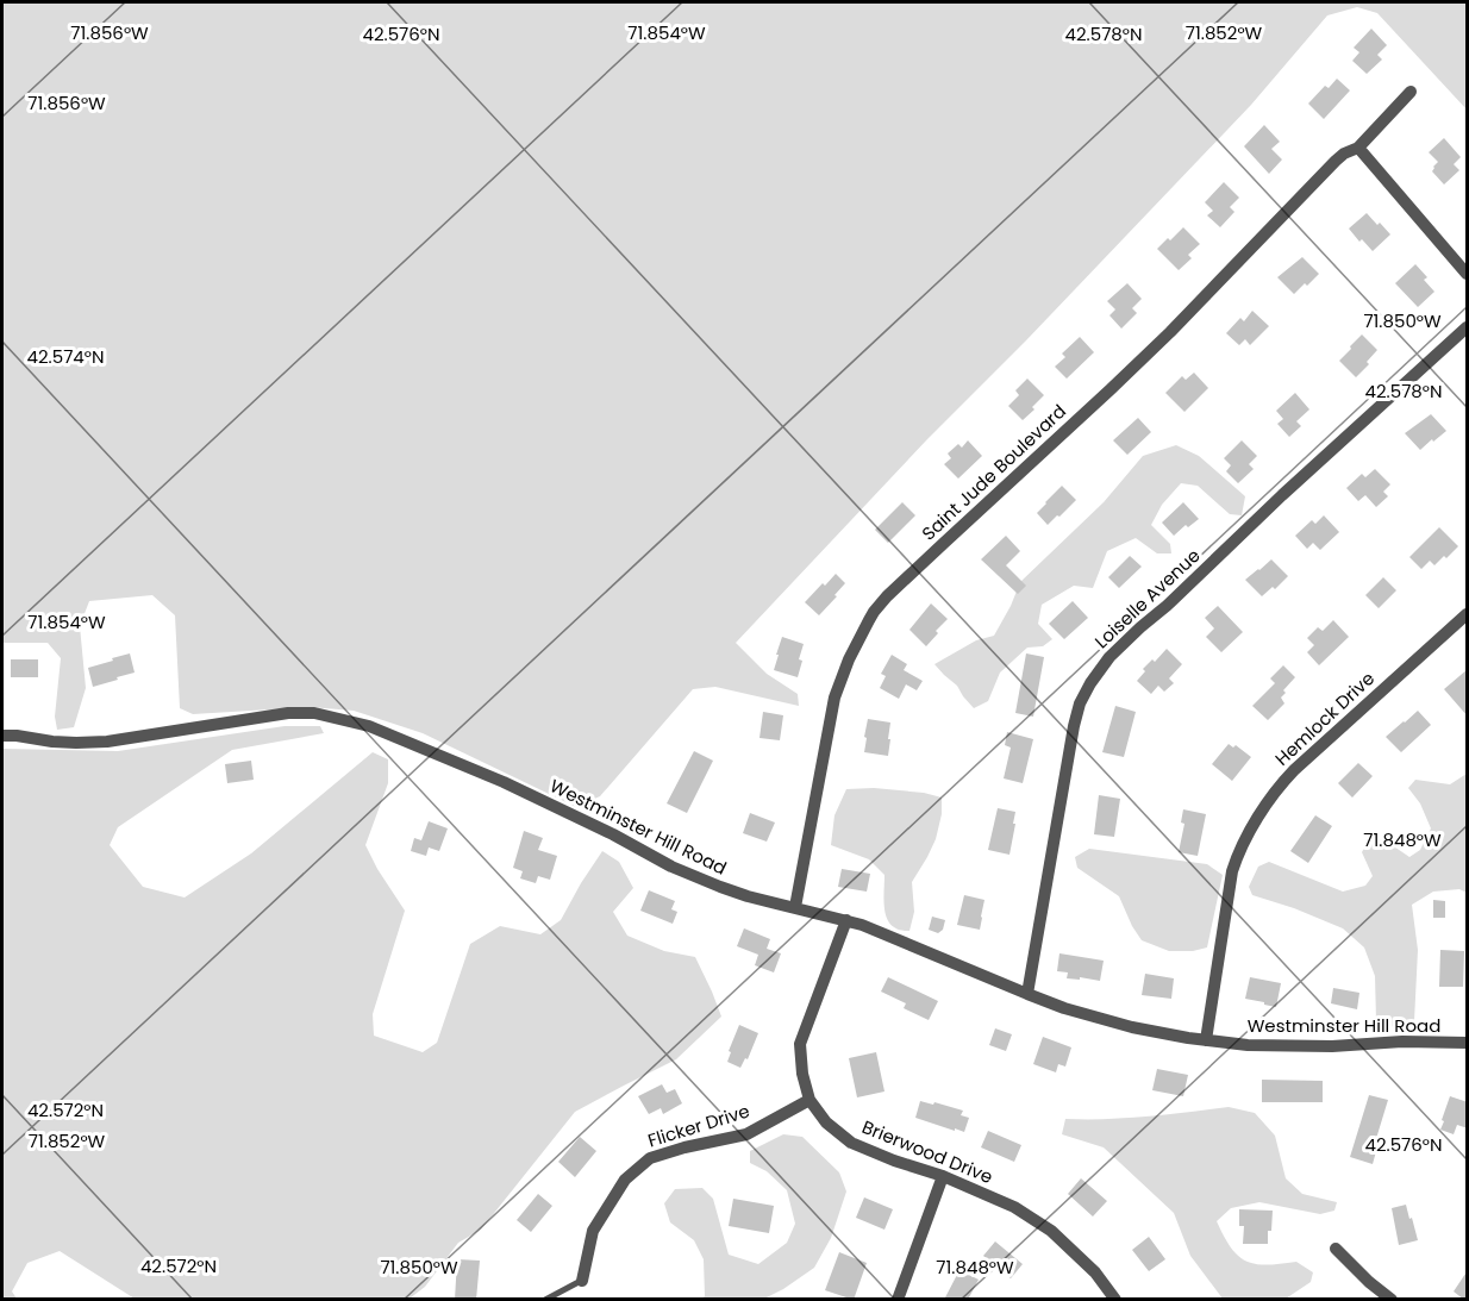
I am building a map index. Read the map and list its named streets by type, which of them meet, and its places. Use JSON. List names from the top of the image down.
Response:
{
  "streets": {
    "street": [
      "Saint Jude Boulevard",
      "Loiselle Avenue",
      "Hemlock Drive",
      "Westminster Hill Road",
      "Flicker Drive",
      "Brierwood Drive"
    ]
  },
  "crossings": [
    ["Saint Jude Boulevard", "Westminster Hill Road"],
    ["Loiselle Avenue", "Westminster Hill Road"],
    ["Hemlock Drive", "Westminster Hill Road"],
    ["Westminster Hill Road", "Brierwood Drive"],
    ["Flicker Drive", "Brierwood Drive"]
  ],
  "coordinates": [
    "71.856°W",
    "71.854°W",
    "71.852°W",
    "42.576°N",
    "42.578°N",
    "71.850°W",
    "42.574°N",
    "71.848°W",
    "42.572°N"
  ]
}
